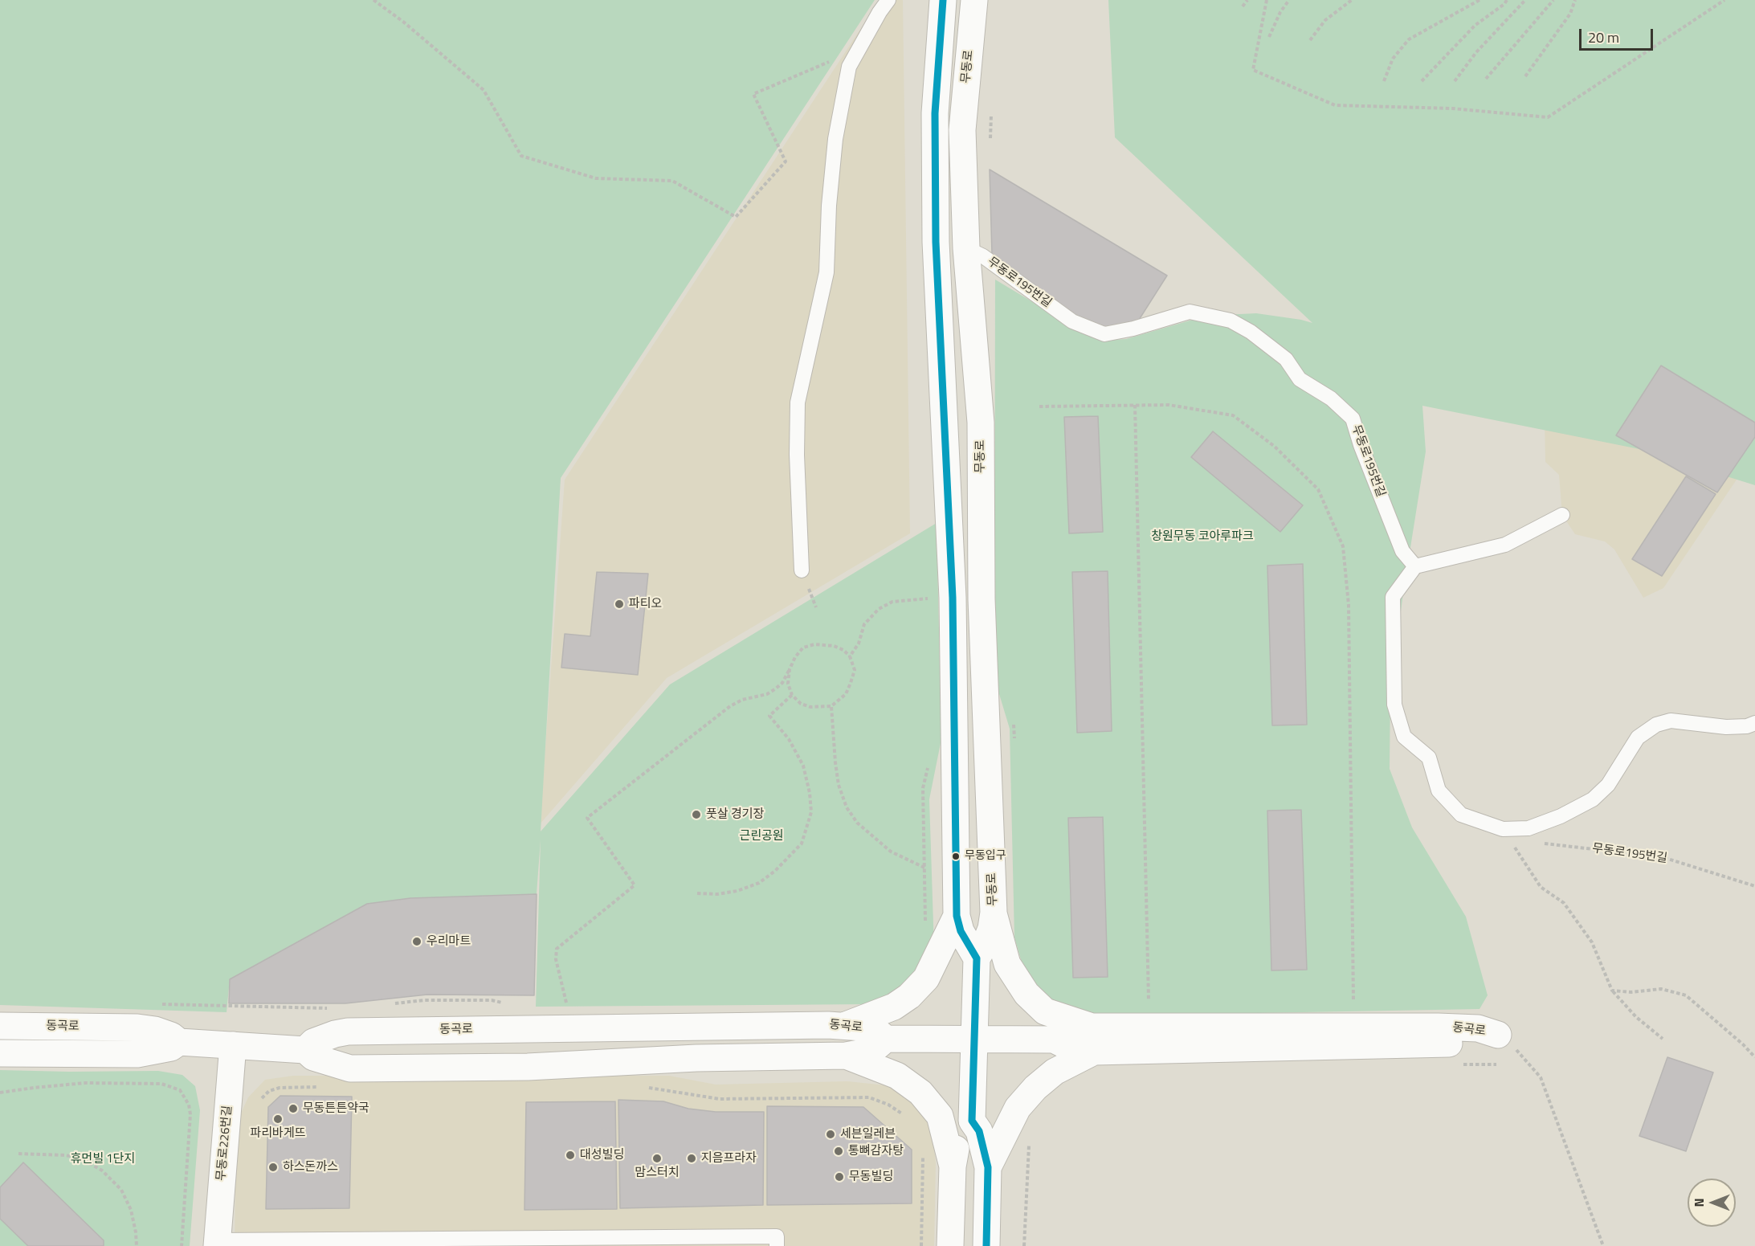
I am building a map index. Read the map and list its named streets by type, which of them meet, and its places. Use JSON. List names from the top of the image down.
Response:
{
  "streets": {
    "main road": ["무동로", "동곡로", "무동로226번길"],
    "lane": ["무동로195번길"]
  },
  "crossings": [
    ["무동로", "무동로195번길"],
    ["동곡로", "무동로226번길"]
  ],
  "parks": ["창원무동 코아루파크", "근린공원", "휴먼빌 1단지"],
  "places": [
    "파티오",
    "풋살 경기장",
    "무동입구",
    "우리마트",
    "무동튼튼약국",
    "파리바게뜨",
    "세븐일레븐",
    "통뼈감자탕",
    "대성빌딩",
    "맘스터치",
    "지음프라자",
    "하스돈까스",
    "무동빌딩"
  ],
  "scale_bar": "20 m",
  "north": "left"
}
